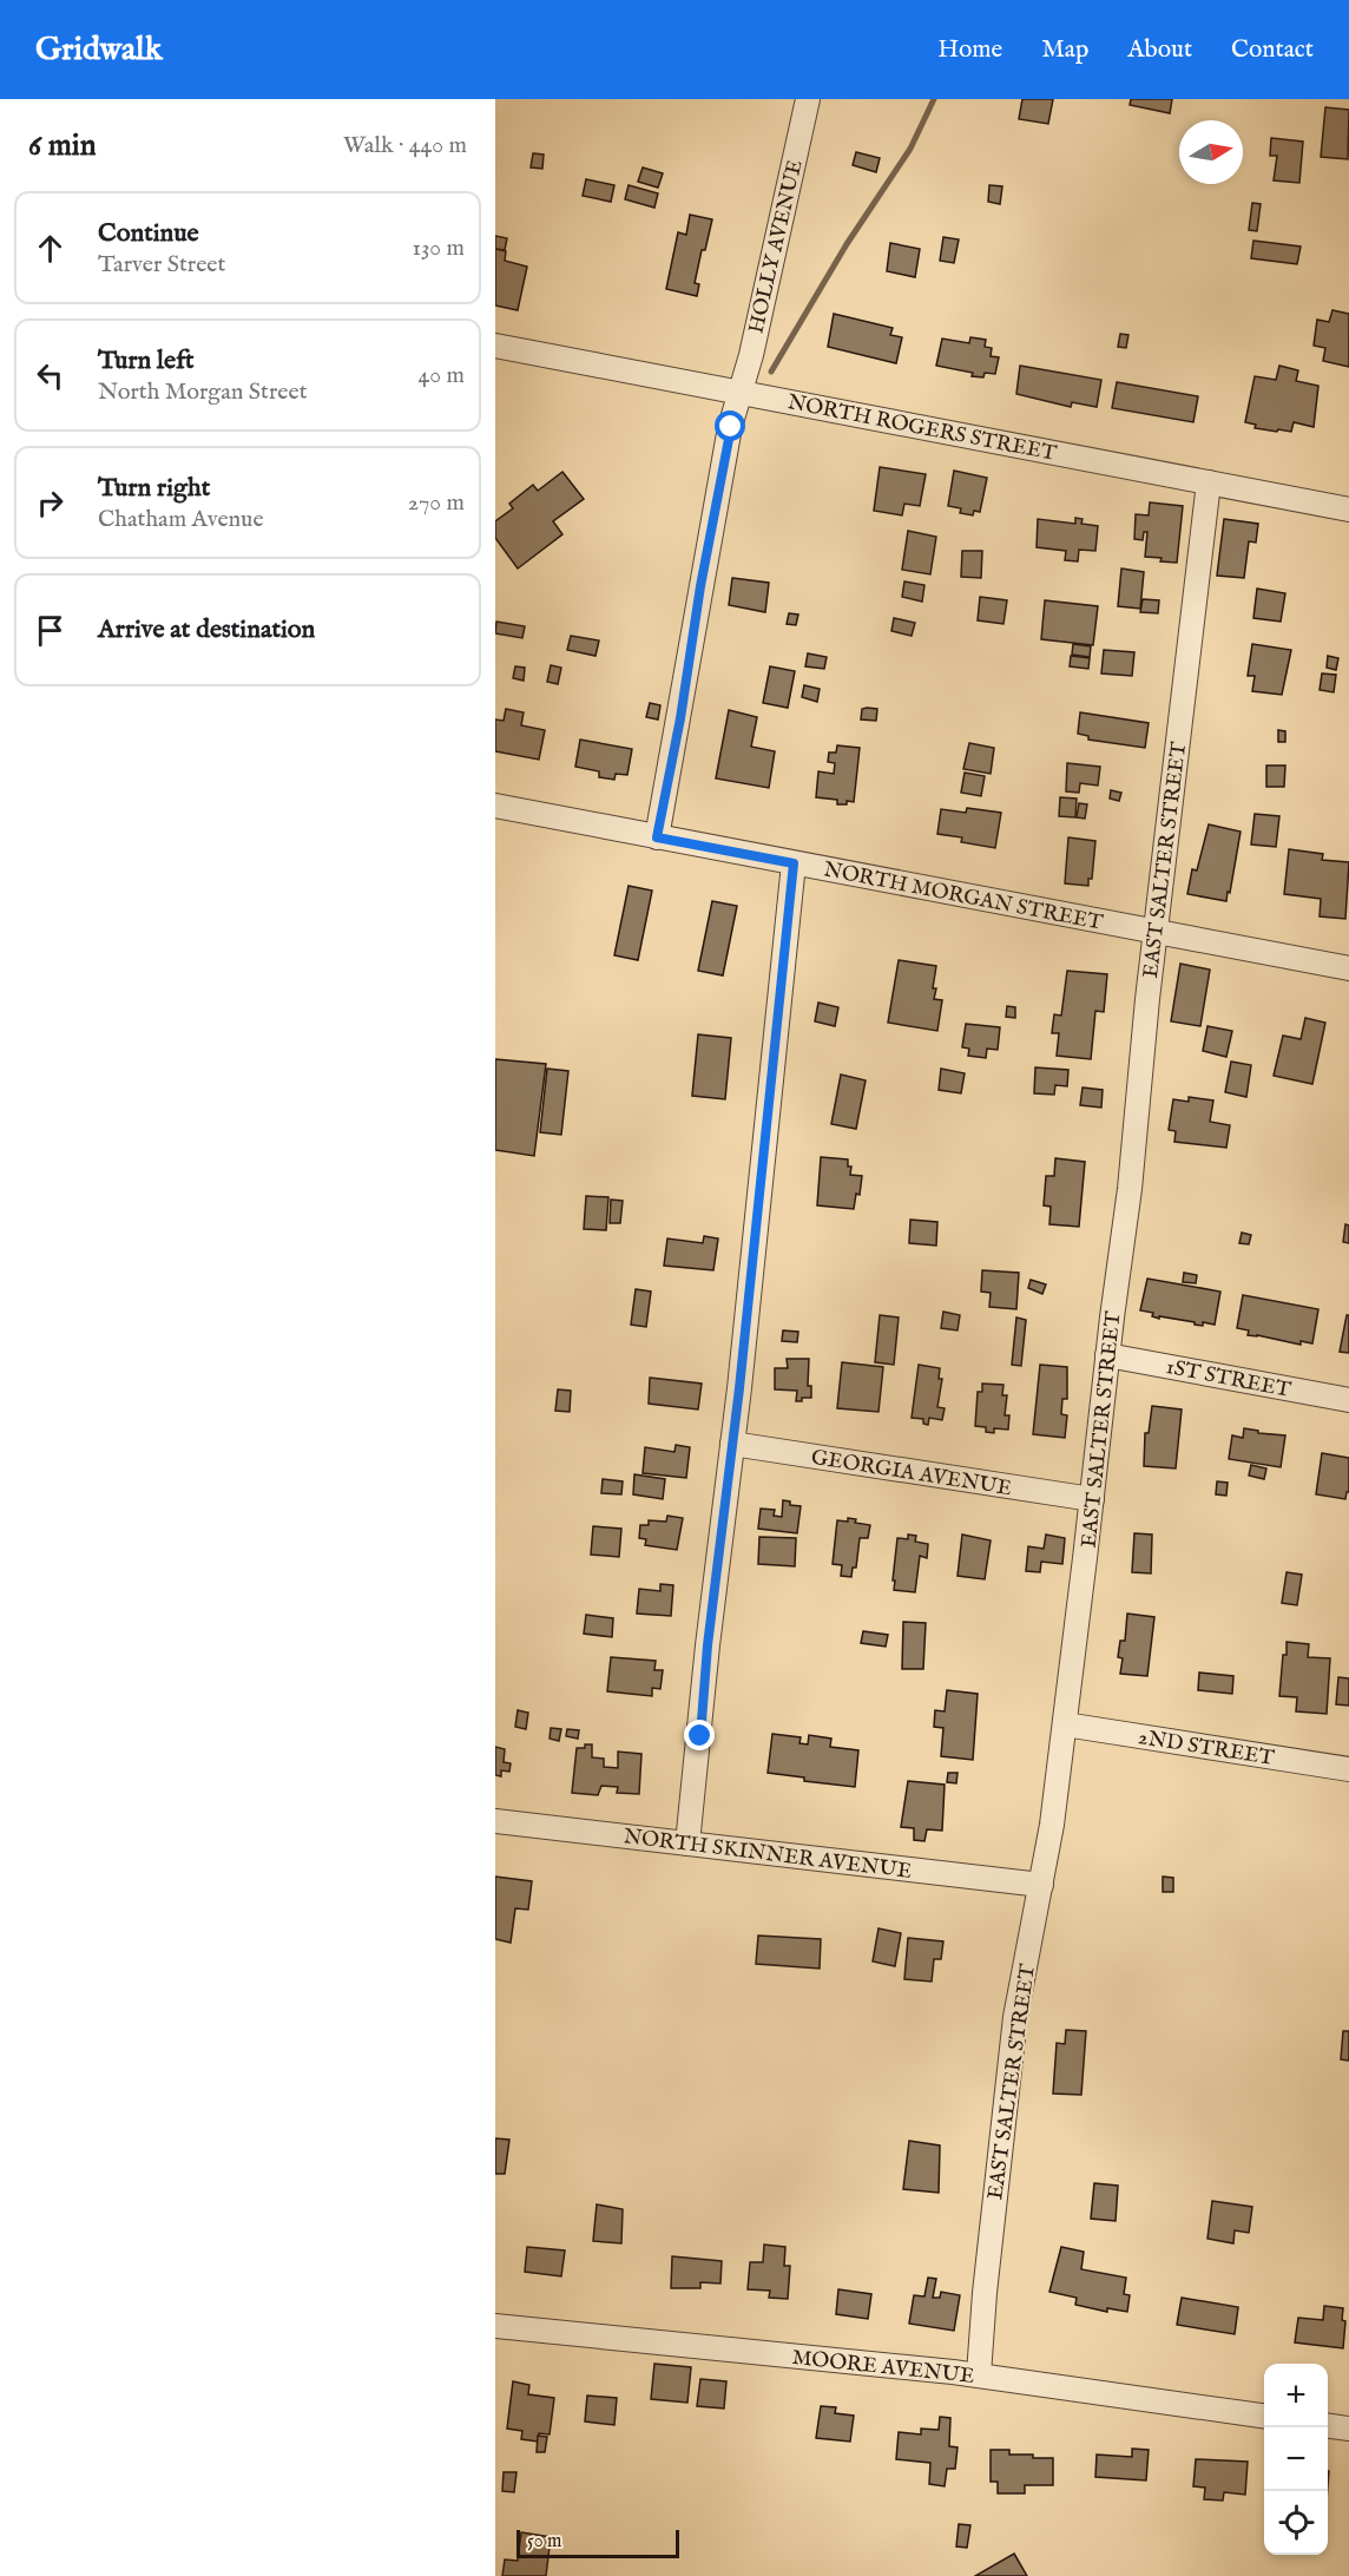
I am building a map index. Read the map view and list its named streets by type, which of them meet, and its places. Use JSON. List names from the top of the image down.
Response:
{
  "streets": {
    "street": [
      "HOLLY AVENUE",
      "NORTH ROGERS STREET",
      "EAST SALTER STREET",
      "NORTH MORGAN STREET",
      "1ST STREET",
      "GEORGIA AVENUE",
      "2ND STREET",
      "NORTH SKINNER AVENUE",
      "MOORE AVENUE"
    ]
  },
  "crossings": [
    ["HOLLY AVENUE", "NORTH ROGERS STREET"],
    ["HOLLY AVENUE", "NORTH MORGAN STREET"],
    ["NORTH ROGERS STREET", "EAST SALTER STREET"],
    ["EAST SALTER STREET", "NORTH MORGAN STREET"],
    ["EAST SALTER STREET", "1ST STREET"],
    ["EAST SALTER STREET", "GEORGIA AVENUE"],
    ["EAST SALTER STREET", "2ND STREET"],
    ["EAST SALTER STREET", "NORTH SKINNER AVENUE"],
    ["EAST SALTER STREET", "MOORE AVENUE"]
  ],
  "scale_bar": "50 m",
  "north": "right",
  "page": {
    "header": "Gridwalk",
    "nav": [
      "Home",
      "Map",
      "About",
      "Contact"
    ],
    "heading": ["6 min", "Walk · 440 m"],
    "list": [
      ["Continue", "Tarver Street", "130 m"],
      ["Turn left", "North Morgan Street", "40 m"],
      ["Turn right", "Chatham Avenue", "270 m"],
      "Arrive at destination"
    ],
    "map_buttons": ["+", "−"],
    "scale": "50 m"
  }
}
